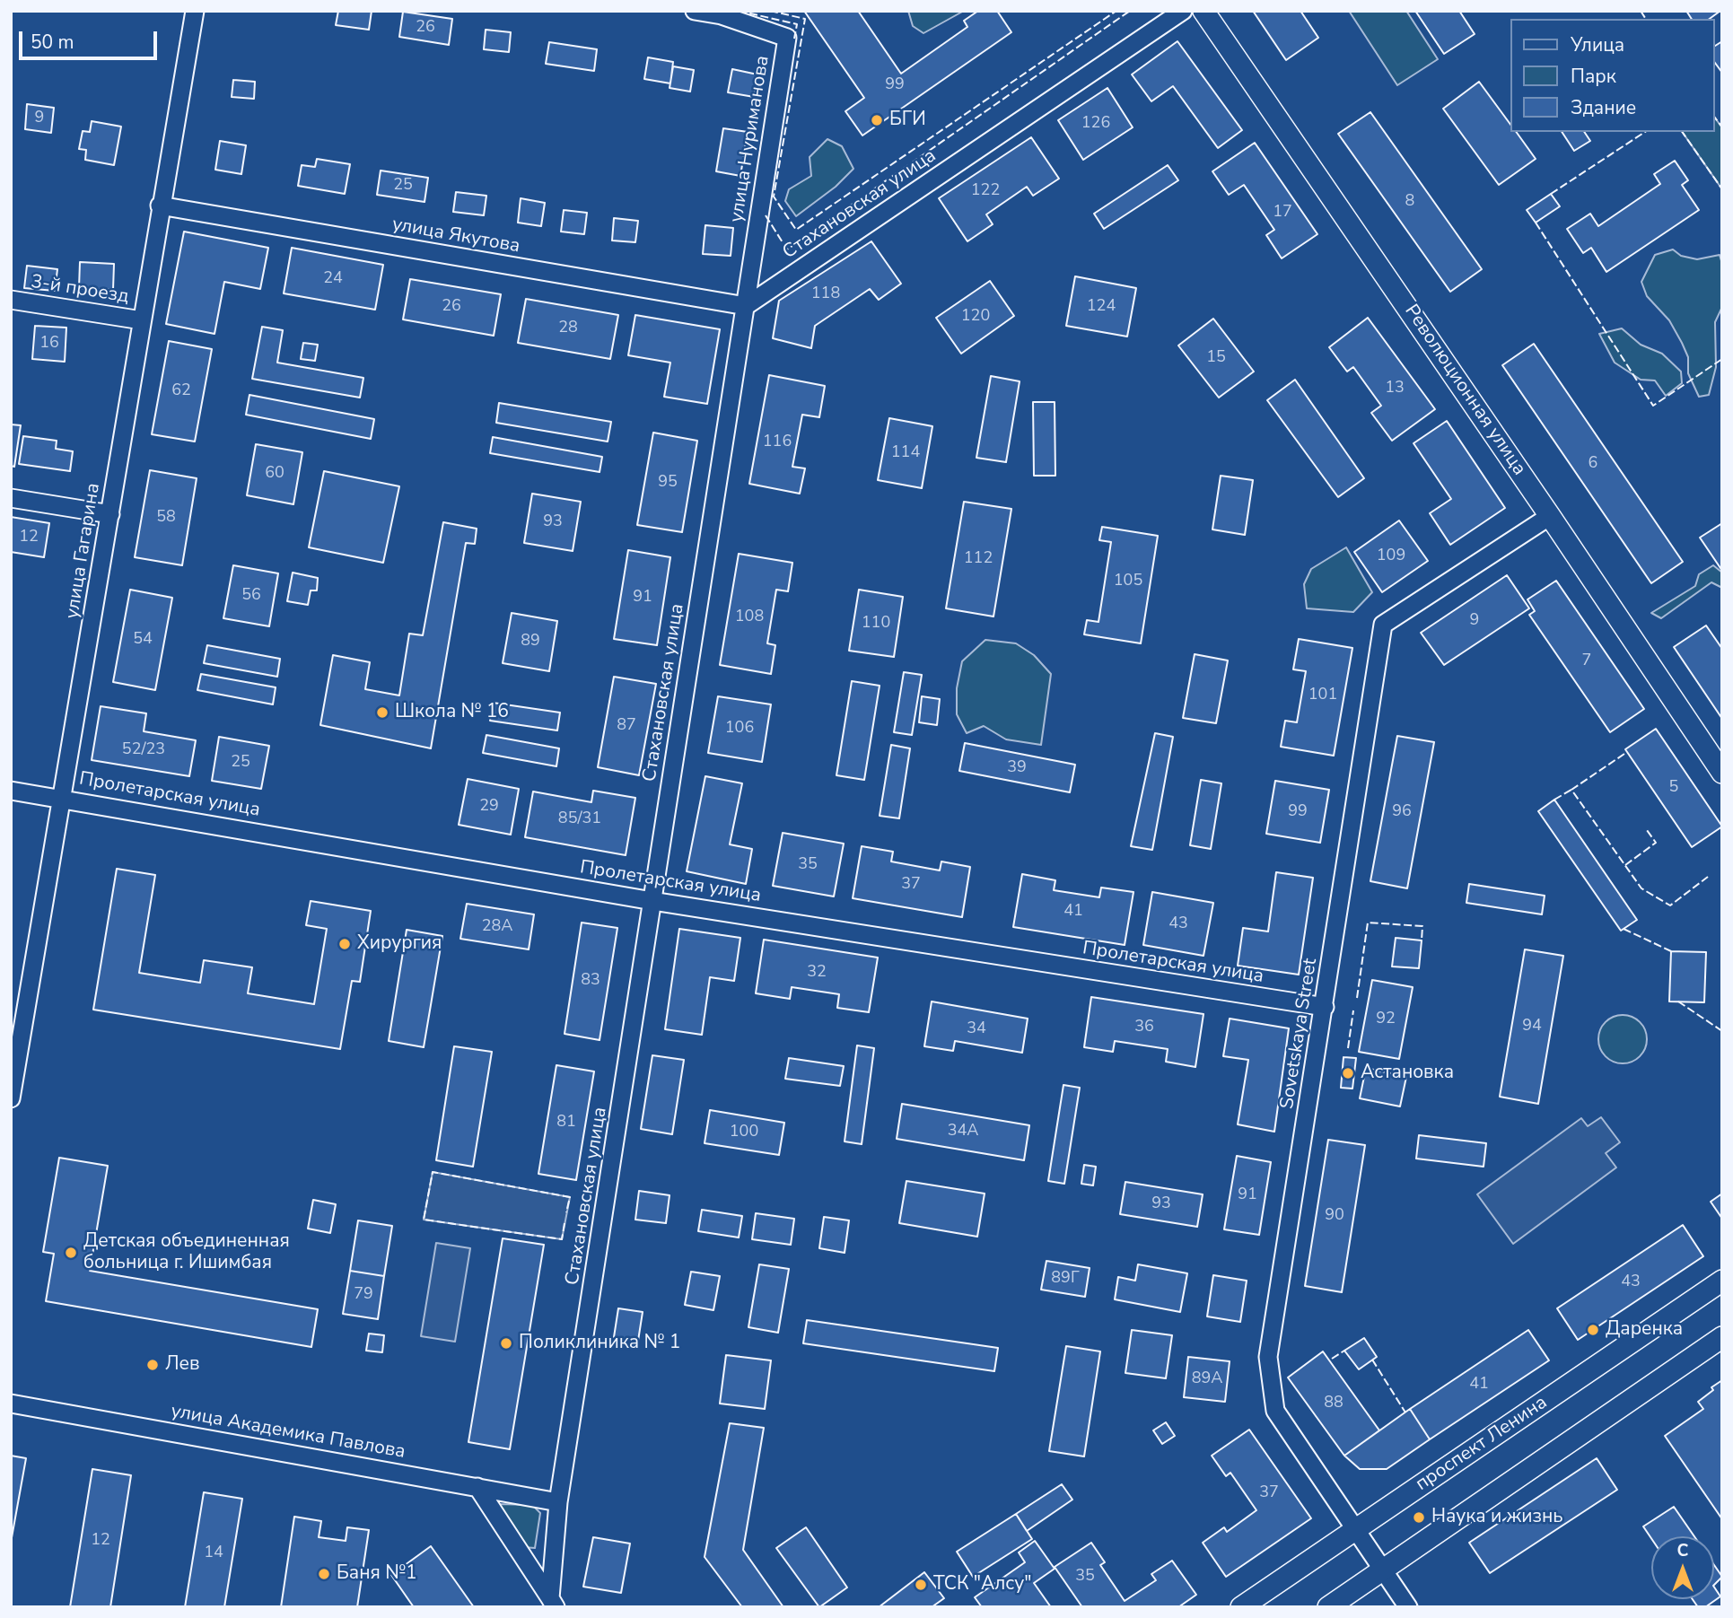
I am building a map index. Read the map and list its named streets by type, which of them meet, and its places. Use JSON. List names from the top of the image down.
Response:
{
  "streets": {
    "street": [
      "улица Нуриманова",
      "Стахановская улица",
      "улица Якутова",
      "3-й проезд",
      "Революционная улица",
      "улица Гагарина",
      "Пролетарская улица",
      "Sovetskaya Street",
      "улица Академика Павлова",
      "проспект Ленина"
    ]
  },
  "crossings": [
    ["улица Нуриманова", "Стахановская улица"],
    ["улица Нуриманова", "улица Якутова"],
    ["Стахановская улица", "улица Якутова"],
    ["Стахановская улица", "Пролетарская улица"],
    ["Стахановская улица", "улица Академика Павлова"],
    ["улица Якутова", "улица Гагарина"],
    ["3-й проезд", "улица Гагарина"],
    ["Революционная улица", "Sovetskaya Street"],
    ["улица Гагарина", "Пролетарская улица"],
    ["Пролетарская улица", "Sovetskaya Street"],
    ["Sovetskaya Street", "проспект Ленина"]
  ],
  "places": [
    "БГИ",
    "Школа № 16",
    "Хирургия",
    "Астановка",
    "Детская объединенная больница г. Ишимбая",
    "Даренка",
    "Поликлиника № 1",
    "Лев",
    "Наука и жизнь",
    "Баня №1",
    "ТСК \"Алсу\""
  ],
  "house_numbers": [
    "26",
    "99",
    "9",
    "126",
    "25",
    "122",
    "8",
    "17",
    "24",
    "118",
    "26",
    "124",
    "120",
    "28",
    "16",
    "15",
    "13",
    "62",
    "116",
    "114",
    "6",
    "60",
    "95",
    "58",
    "93",
    "12",
    "109",
    "112",
    "105",
    "56",
    "91",
    "108",
    "9",
    "110",
    "54",
    "89",
    "7",
    "101",
    "87",
    "106",
    "52/23",
    "25",
    "39",
    "5",
    "29",
    "99",
    "96",
    "85/31",
    "35",
    "37",
    "41",
    "43",
    "28А",
    "32",
    "83",
    "92",
    "94",
    "36",
    "34",
    "81",
    "34А",
    "100",
    "91",
    "93",
    "90",
    "89Г",
    "43",
    "79",
    "89А",
    "41",
    "88",
    "37",
    "12",
    "14",
    "35"
  ],
  "legend": ["Улица", "Парк", "Здание"],
  "scale_bar": "50 m",
  "north": "top"
}
